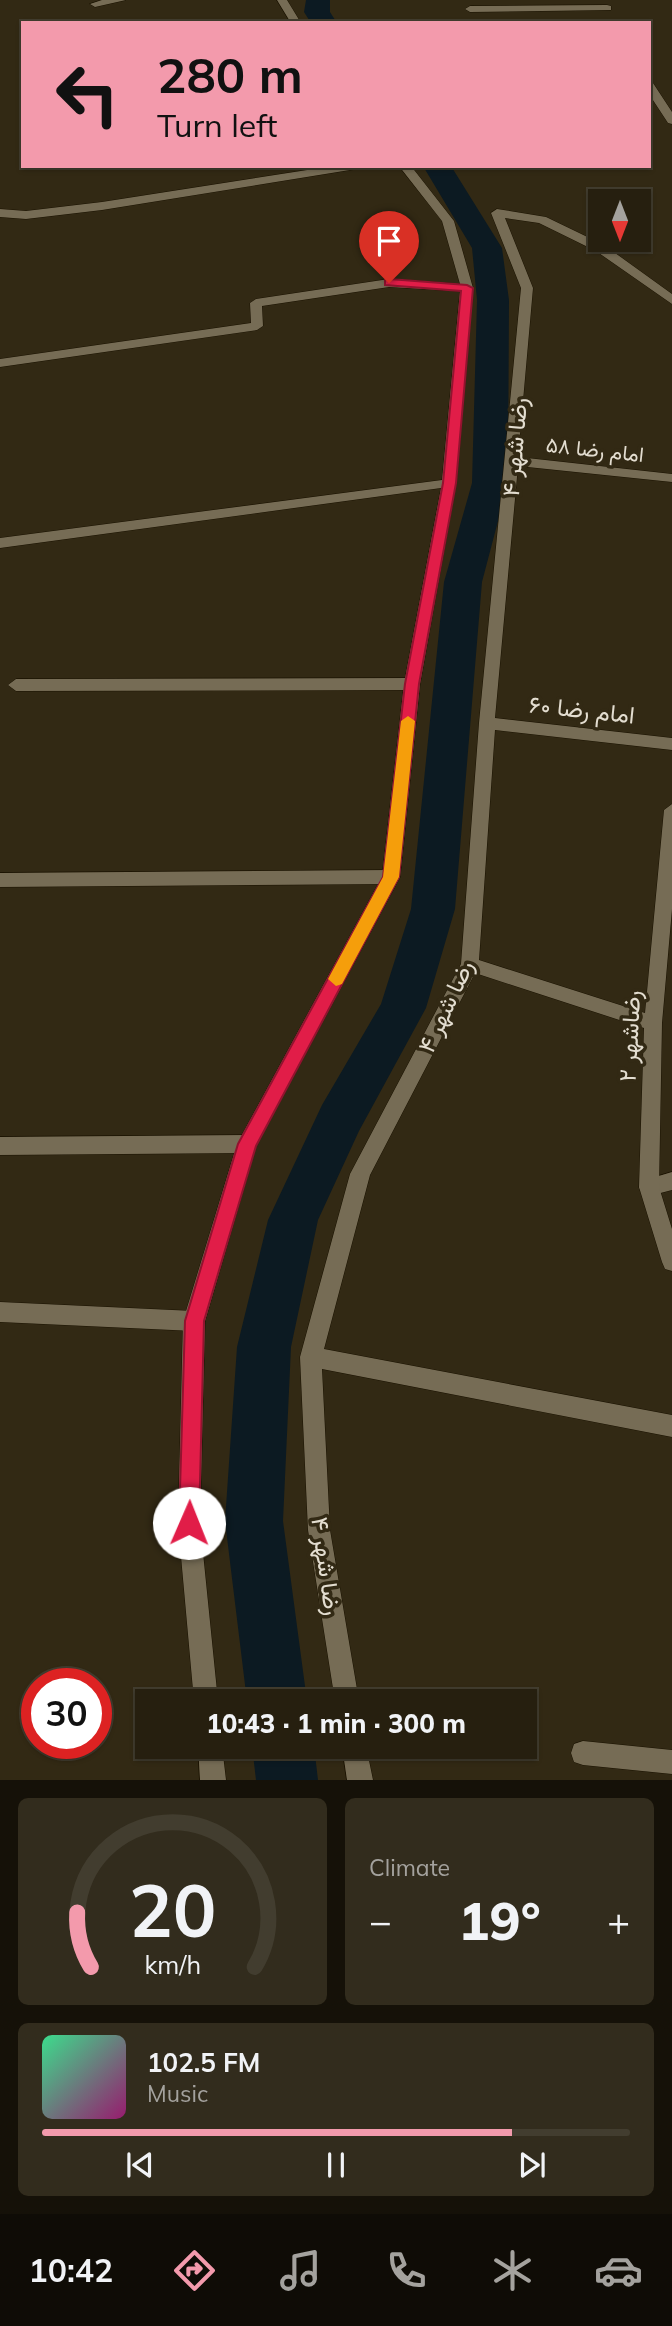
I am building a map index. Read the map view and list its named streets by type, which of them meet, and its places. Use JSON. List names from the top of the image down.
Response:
{
  "streets": {
    "street": [
      "رضا شهر ۴",
      "امام رضا ۵۸",
      "امام رضا ۶۰",
      "رضاشهر ۲"
    ]
  },
  "crossings": [
    ["رضا شهر ۴", "امام رضا ۵۸"],
    ["رضا شهر ۴", "امام رضا ۶۰"]
  ],
  "north": "bottom",
  "page": {
    "turn": ["280 m", "Turn left"],
    "limit": "30",
    "trip": "10:43 · 1 min · 300 m",
    "tile": "Climate",
    "heat": ["−", "19°", "+"],
    "song": ["102.5 FM", "Music"],
    "tabs": "10:42",
    "gauge": ["20", "km/h"]
  }
}
